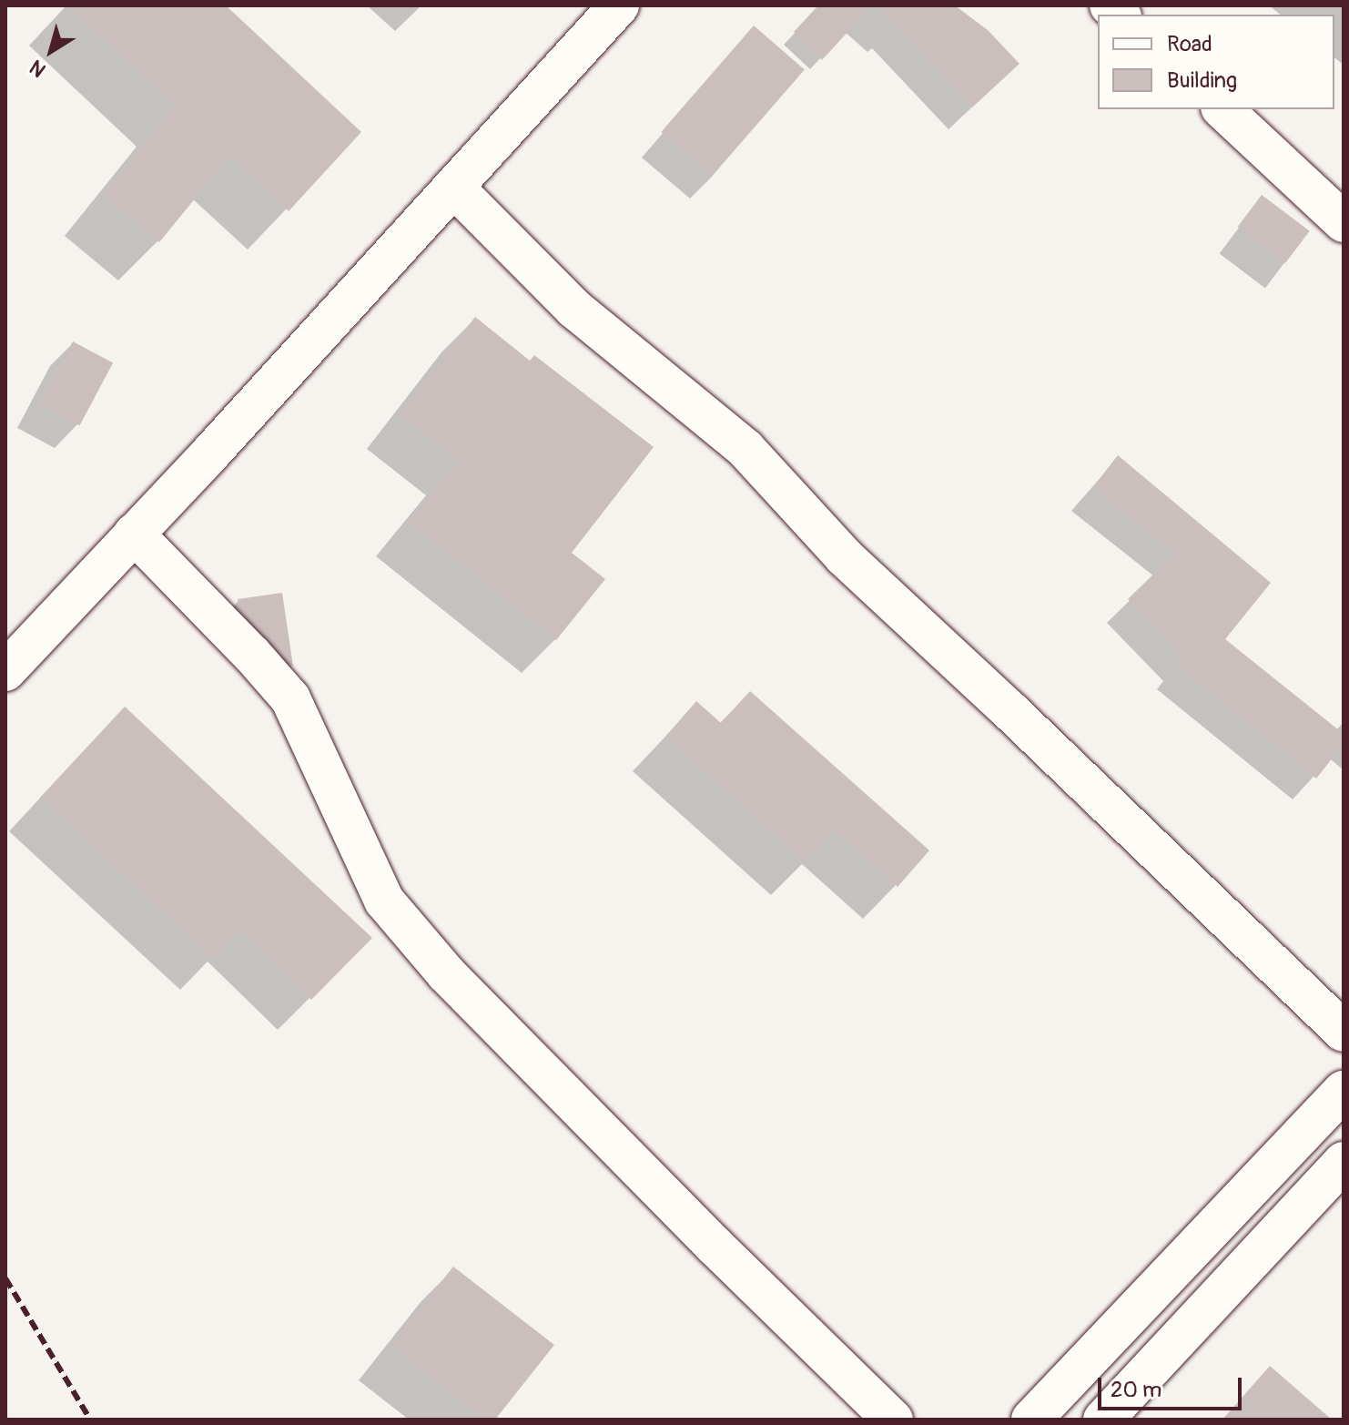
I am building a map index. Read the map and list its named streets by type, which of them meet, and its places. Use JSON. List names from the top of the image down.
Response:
{
  "legend": ["Road", "Building"],
  "scale_bar": "20 m",
  "north": "bottom left"
}
